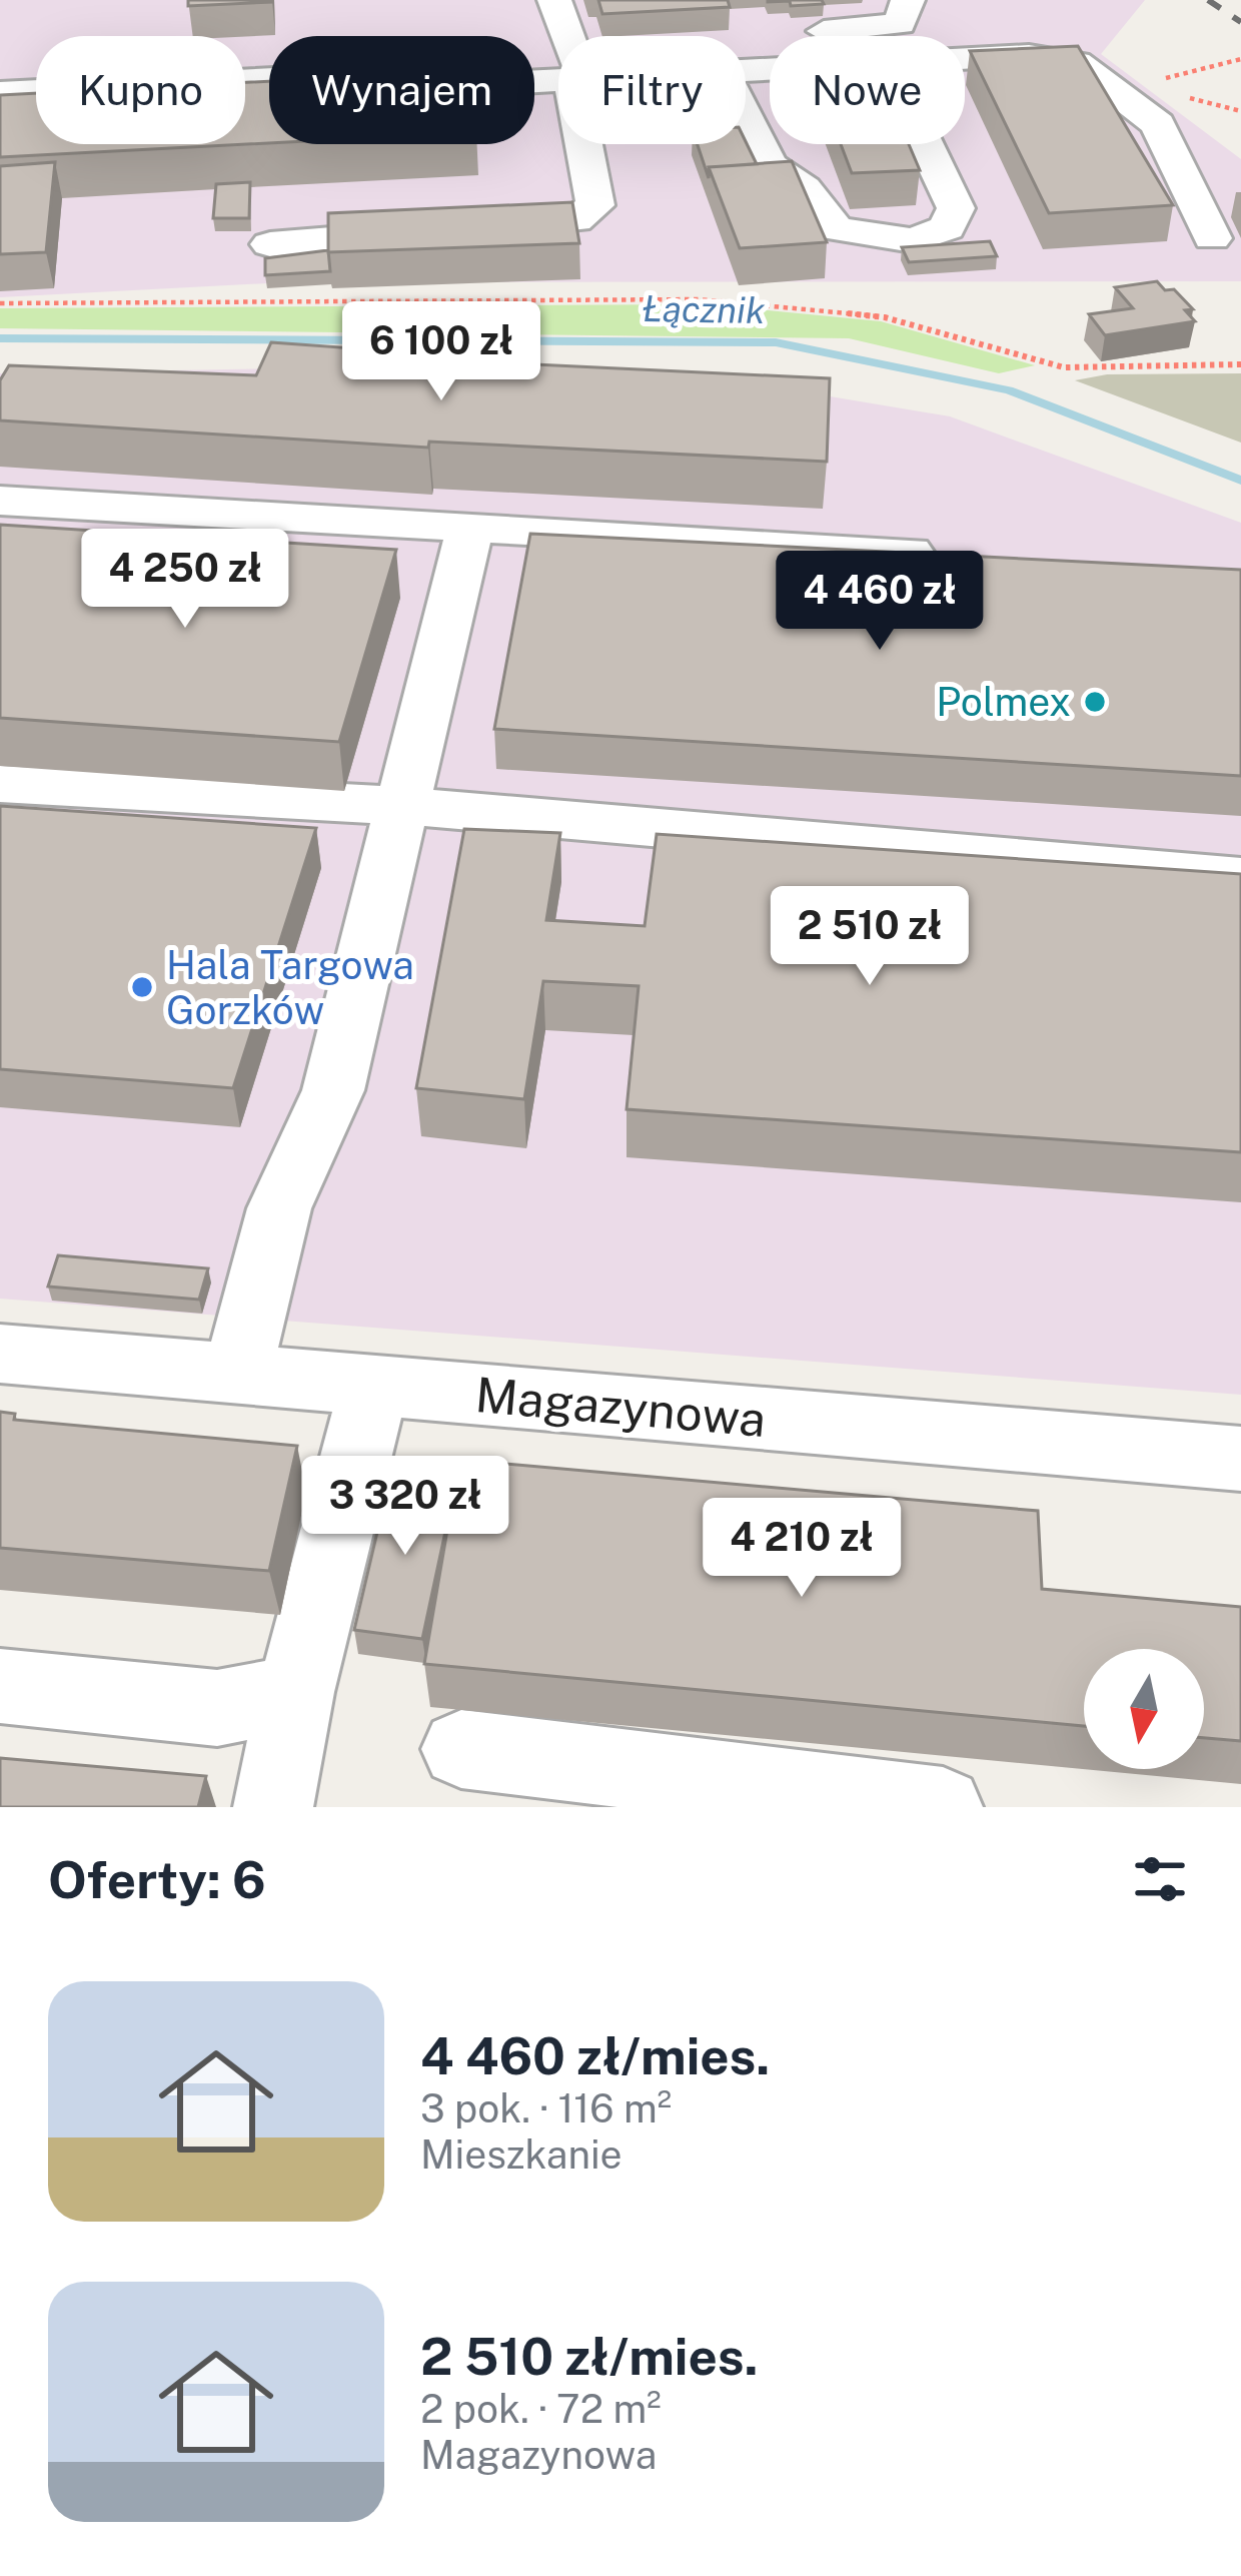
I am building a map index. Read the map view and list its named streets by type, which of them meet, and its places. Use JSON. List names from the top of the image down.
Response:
{
  "streets": {
    "street": ["Magazynowa"]
  },
  "water": ["Łącznik"],
  "places": ["Polmex", "Hala Targowa Gorzków"],
  "north": "bottom",
  "page": {
    "chip": [
      "Kupno",
      "Wynajem",
      "Filtry",
      "Nowe"
    ],
    "price": [
      "6 100 zł",
      "4 250 zł",
      "4 460 zł",
      "2 510 zł",
      "3 320 zł",
      "4 210 zł"
    ],
    "heading": "Oferty: 6",
    "list": [
      {
        "name": "4 460 zł/mies.",
        "note": "3 pok. · 116 m² · Mieszkanie"
      },
      {
        "name": "2 510 zł/mies.",
        "note": "2 pok. · 72 m² · Magazynowa"
      }
    ]
  }
}
